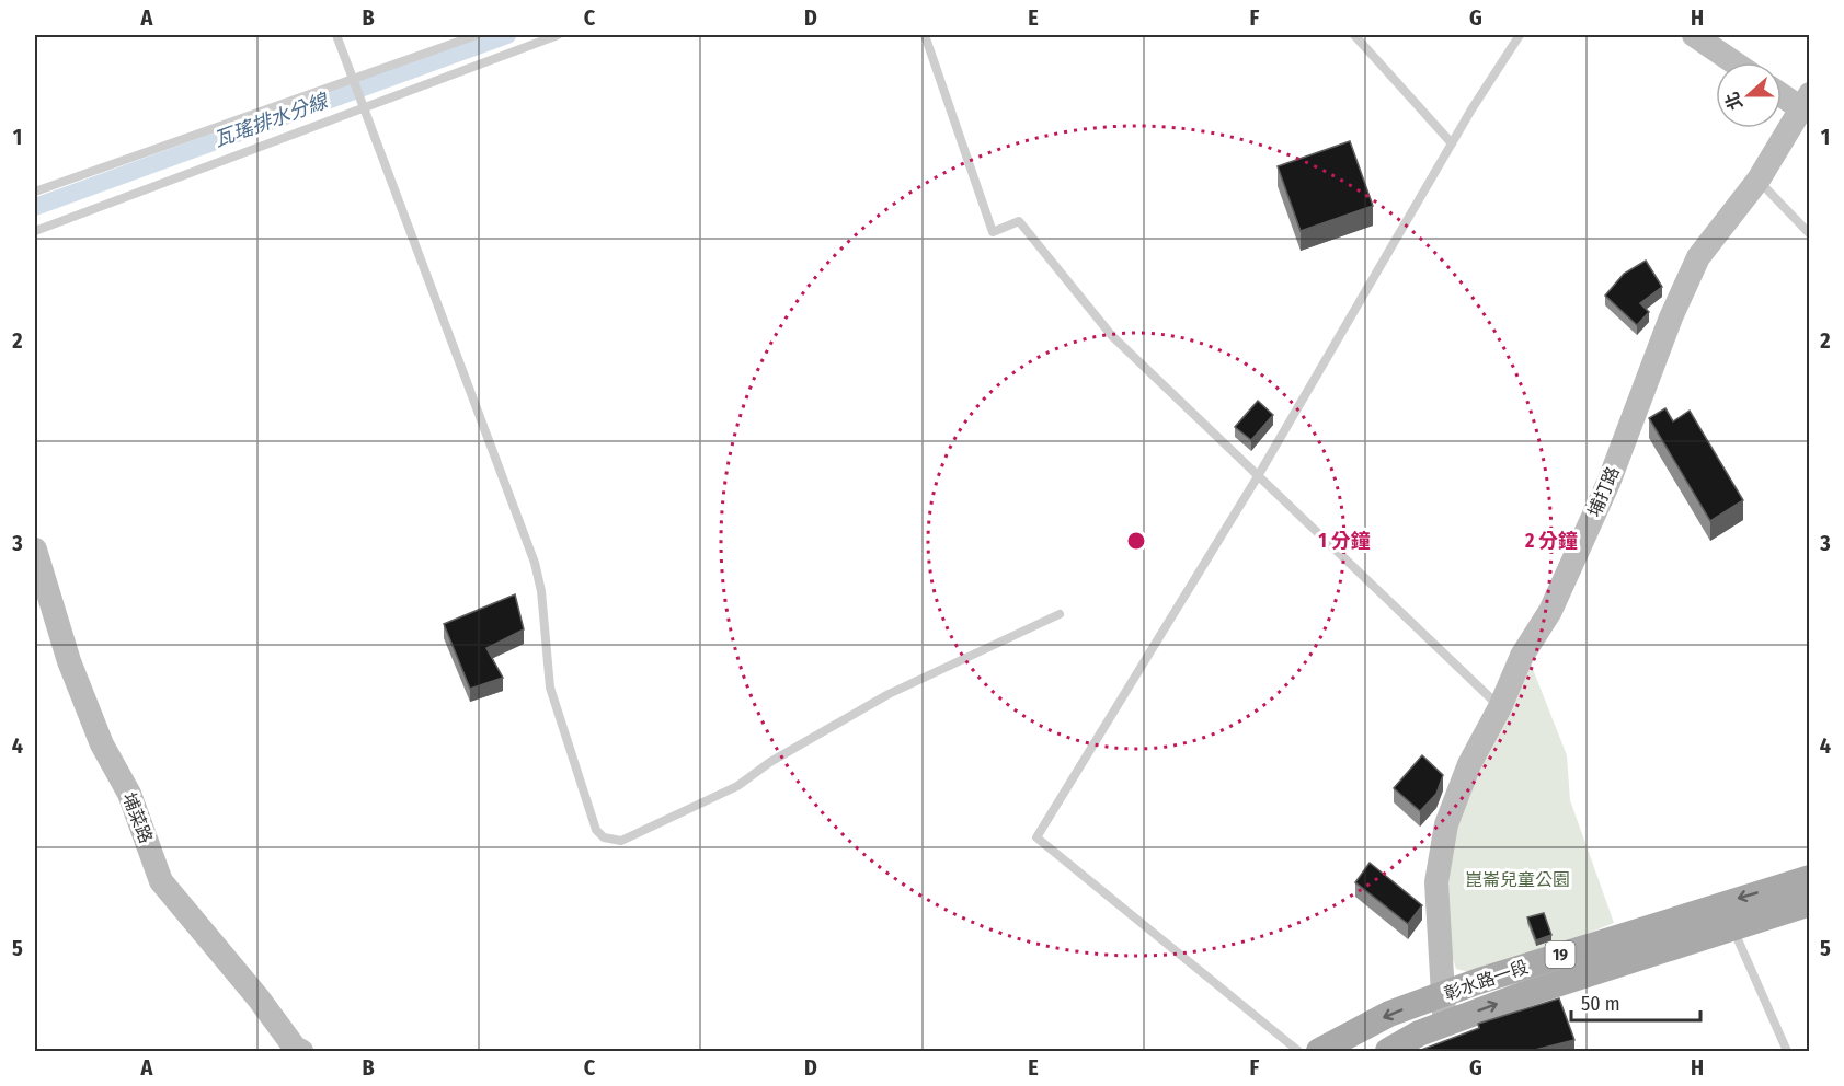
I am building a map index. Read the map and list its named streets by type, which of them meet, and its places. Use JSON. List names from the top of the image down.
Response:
{
  "streets": {
    "main road": ["19", "彰水路一段"],
    "street": ["埔打路", "埔菜路"]
  },
  "crossings": [
    ["埔打路", "彰水路一段"]
  ],
  "water": ["瓦瑤排水分線"],
  "parks": ["崑崙兒童公園"],
  "scale_bar": "50 m",
  "north": "left",
  "grid": {
    "columns": [
      "A",
      "B",
      "C",
      "D",
      "E",
      "F",
      "G",
      "H"
    ],
    "rows": [
      "1",
      "2",
      "3",
      "4",
      "5"
    ]
  },
  "rings": ["1 分鐘", "2 分鐘"]
}
